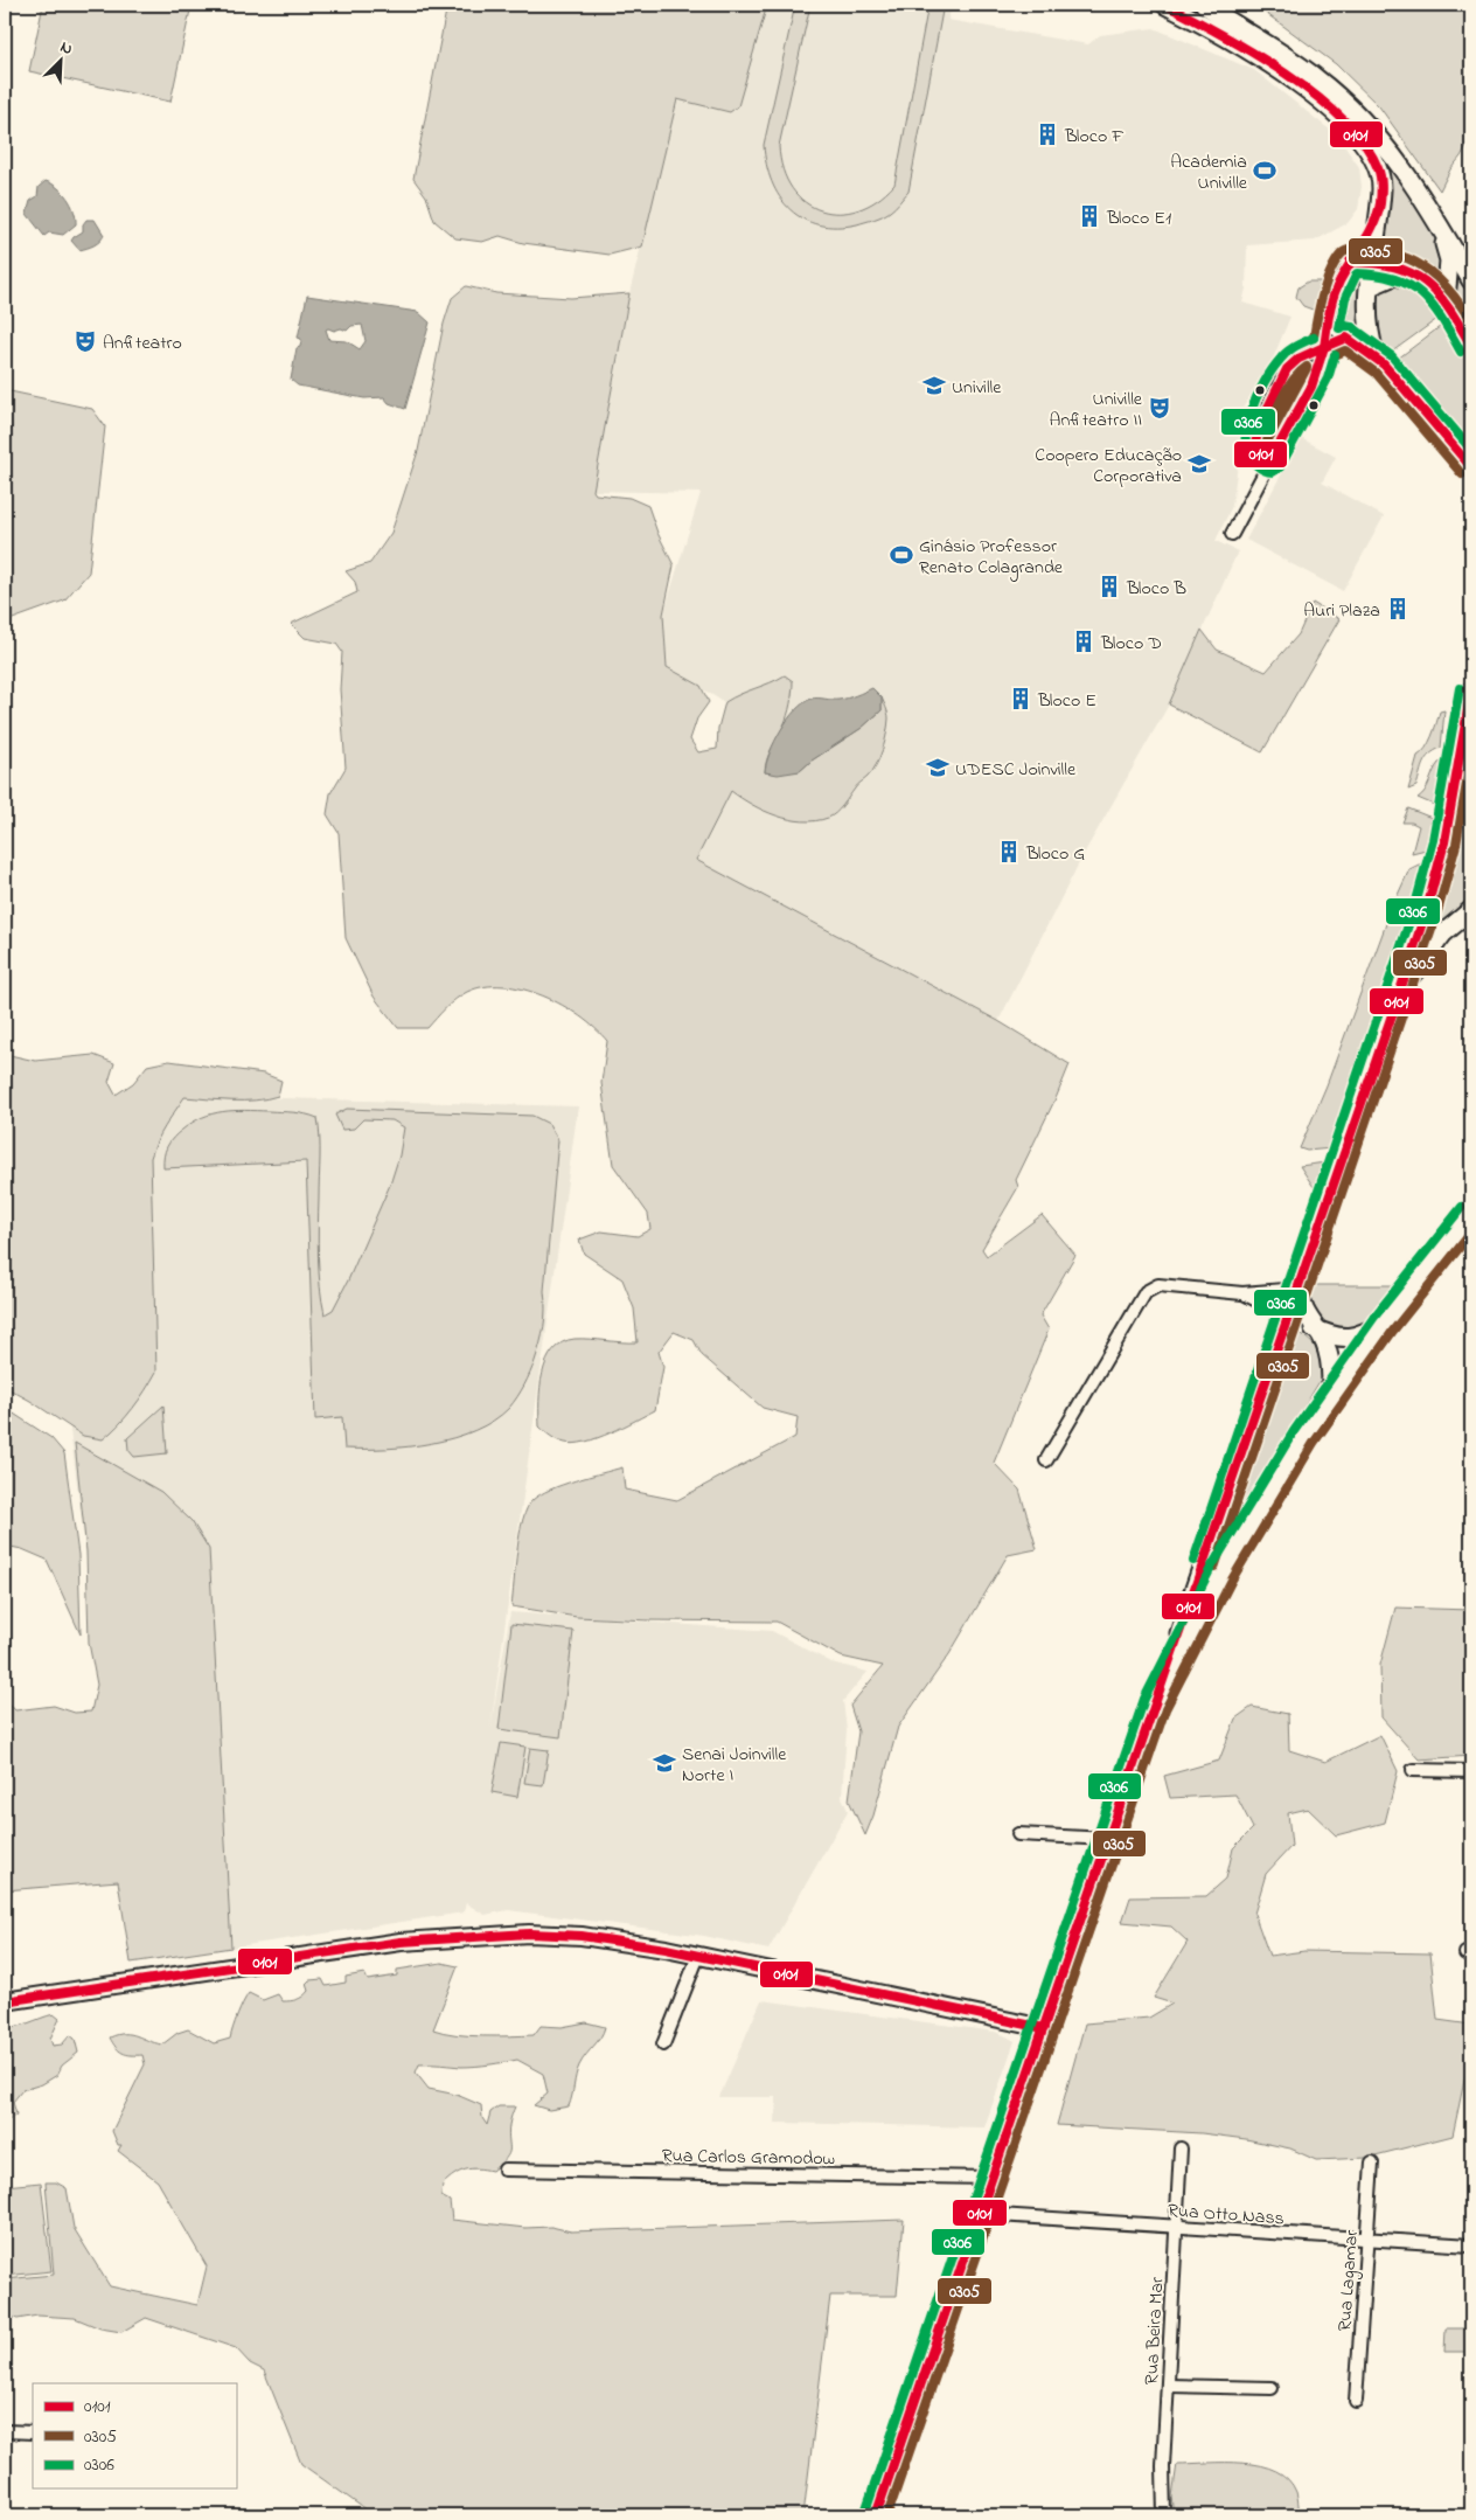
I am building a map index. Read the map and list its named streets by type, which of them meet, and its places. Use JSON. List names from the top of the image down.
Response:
{
  "streets": {
    "street": [
      "Rua Carlos Gramodow",
      "Rua Otto Nass",
      "Rua Lagamar",
      "Rua Beira Mar"
    ]
  },
  "crossings": [
    ["Rua Otto Nass", "Rua Lagamar"],
    ["Rua Otto Nass", "Rua Beira Mar"]
  ],
  "places": {
    "building": [
      "Bloco F",
      "Bloco E1",
      "Bloco B",
      "Auri Plaza",
      "Bloco D",
      "Bloco E",
      "Bloco G"
    ],
    "sports": ["Academia Univille", "Ginásio Professor Renato Colagrande"],
    "theatre": ["Anfiteatro", "Univille Anfiteatro II"],
    "school or university": [
      "Univille",
      "Coopero Educação Corporativa",
      "UDESC Joinville",
      "Senai Joinville Norte I"
    ]
  },
  "lines": ["transit line 0101", "transit line 0305", "transit line 0306"],
  "legend": ["0101", "0305", "0306"],
  "north": "top right"
}
